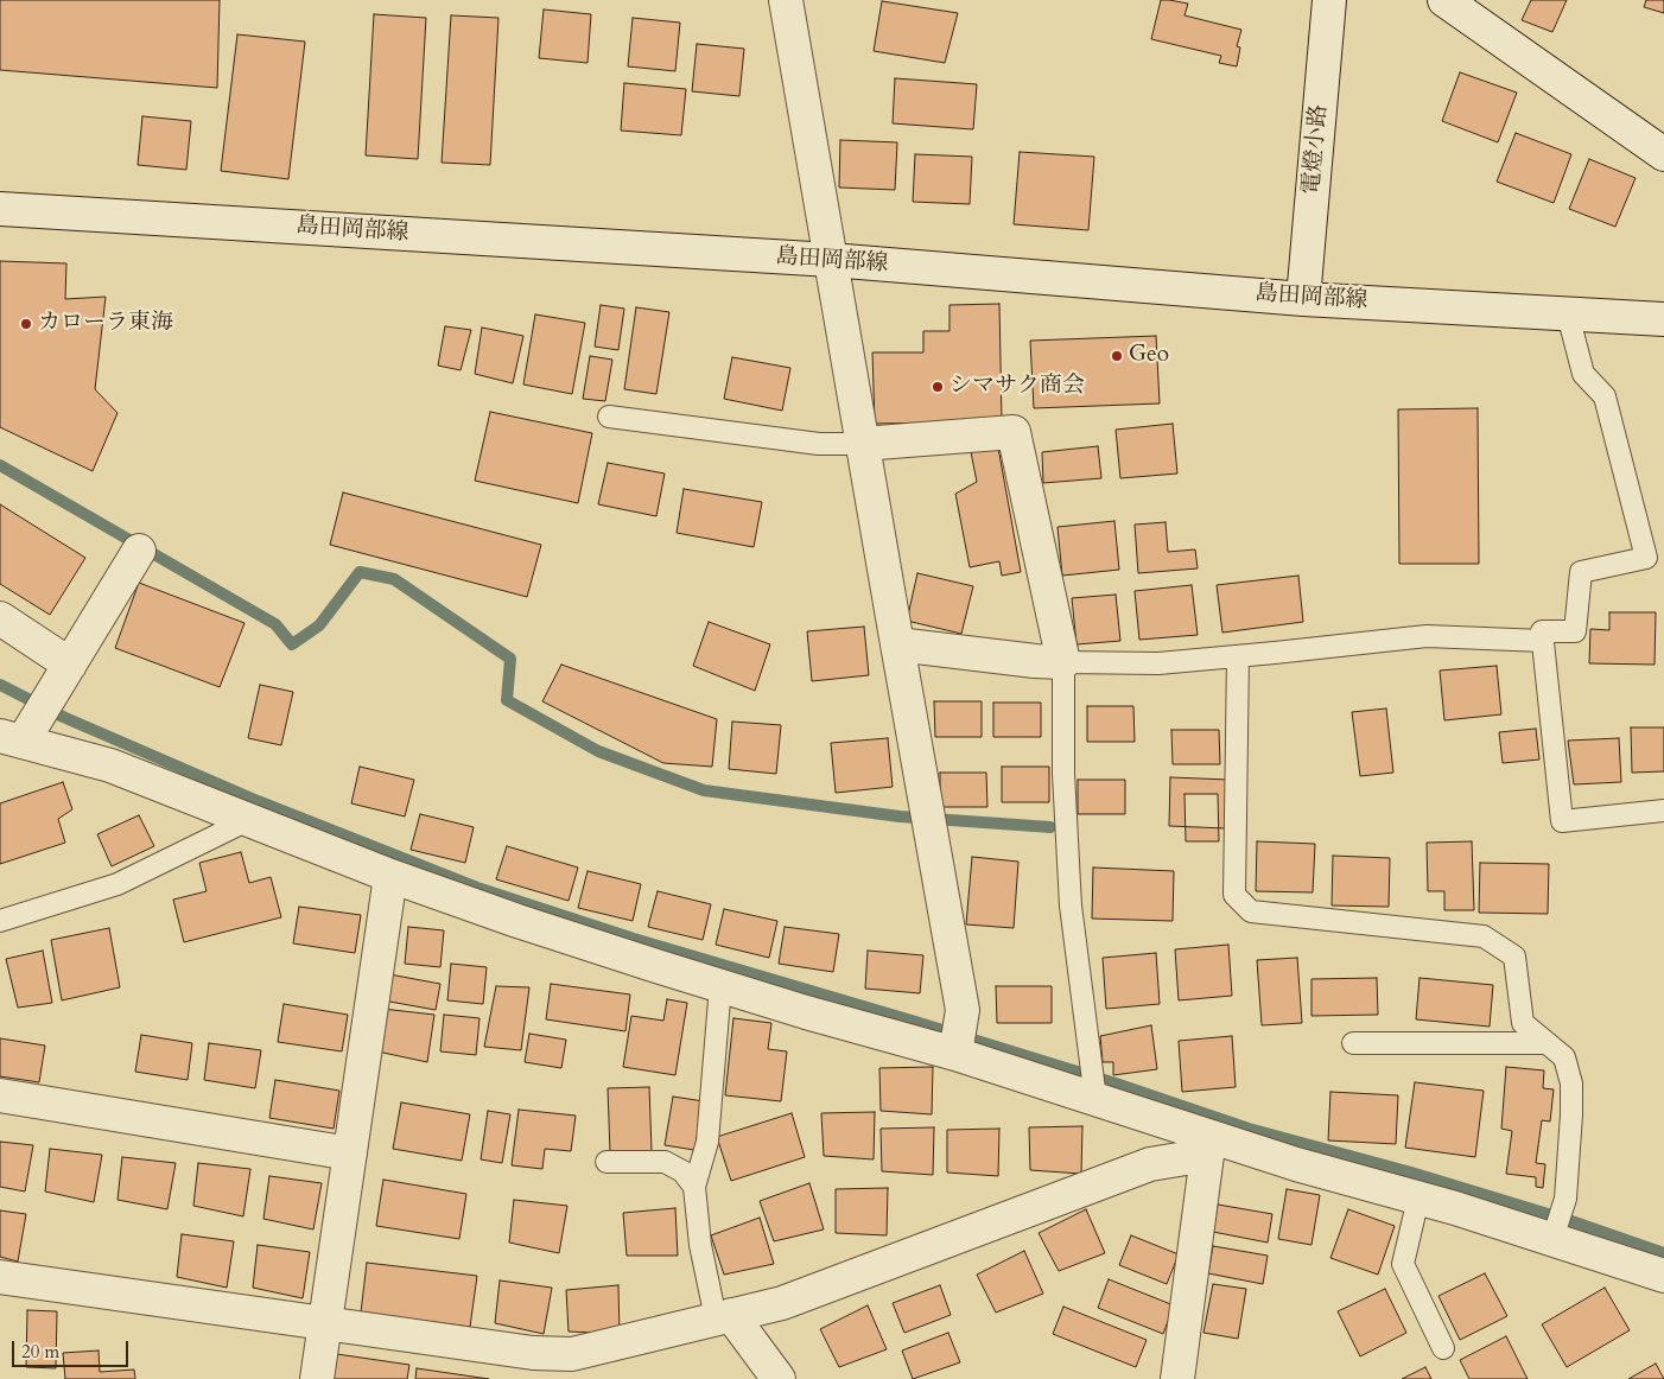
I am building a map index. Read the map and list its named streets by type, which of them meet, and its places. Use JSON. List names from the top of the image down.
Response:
{
  "streets": {
    "street": ["電燈小路", "島田岡部線"]
  },
  "crossings": [
    ["電燈小路", "島田岡部線"]
  ],
  "places": ["カローラ東海", "Geo", "シマサク商会"],
  "scale_bar": "20 m"
}
